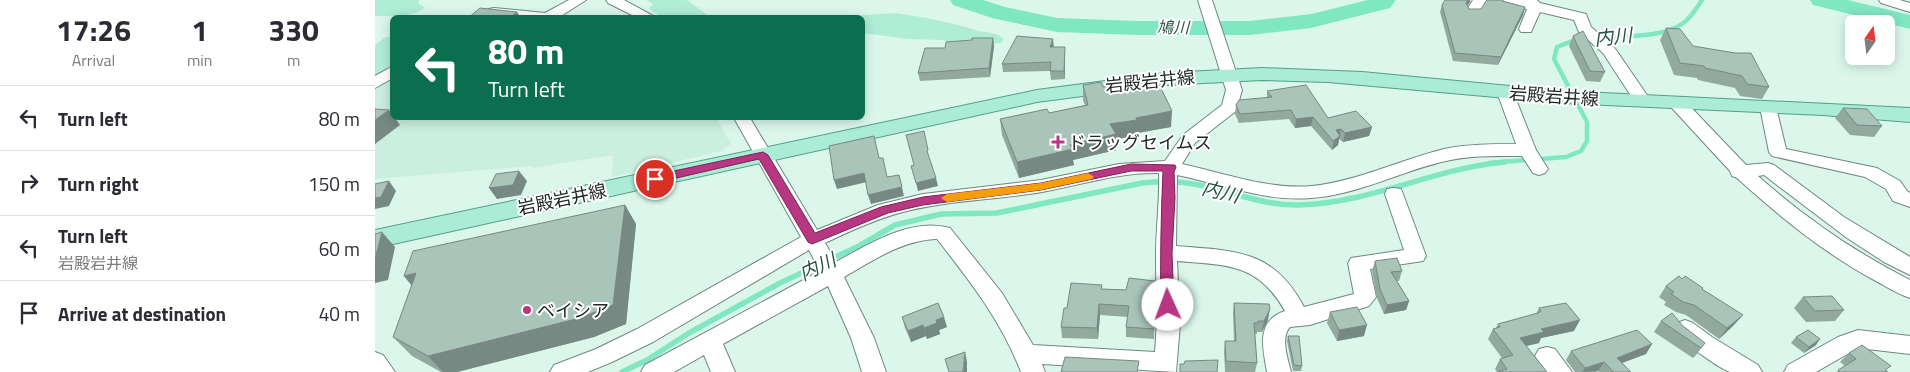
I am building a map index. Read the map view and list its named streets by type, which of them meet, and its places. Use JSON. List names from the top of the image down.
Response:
{
  "streets": {
    "main road": ["岩殿岩井線"]
  },
  "water": ["鳩川", "内川"],
  "places": {
    "health": ["ドラッグセイムス"],
    "other": ["ベイシア"]
  },
  "north": "top",
  "page": {
    "eta": [
      "17:26",
      "Arrival",
      "1",
      "min",
      "330",
      "m"
    ],
    "turn": ["80 m", "Turn left"],
    "list": [
      {
        "name": "Turn left",
        "value": "80 m"
      },
      {
        "name": "Turn right",
        "value": "150 m"
      },
      {
        "name": "Turn left",
        "note": "岩殿岩井線",
        "value": "60 m"
      },
      {
        "name": "Arrive at destination",
        "value": "40 m"
      }
    ]
  }
}
